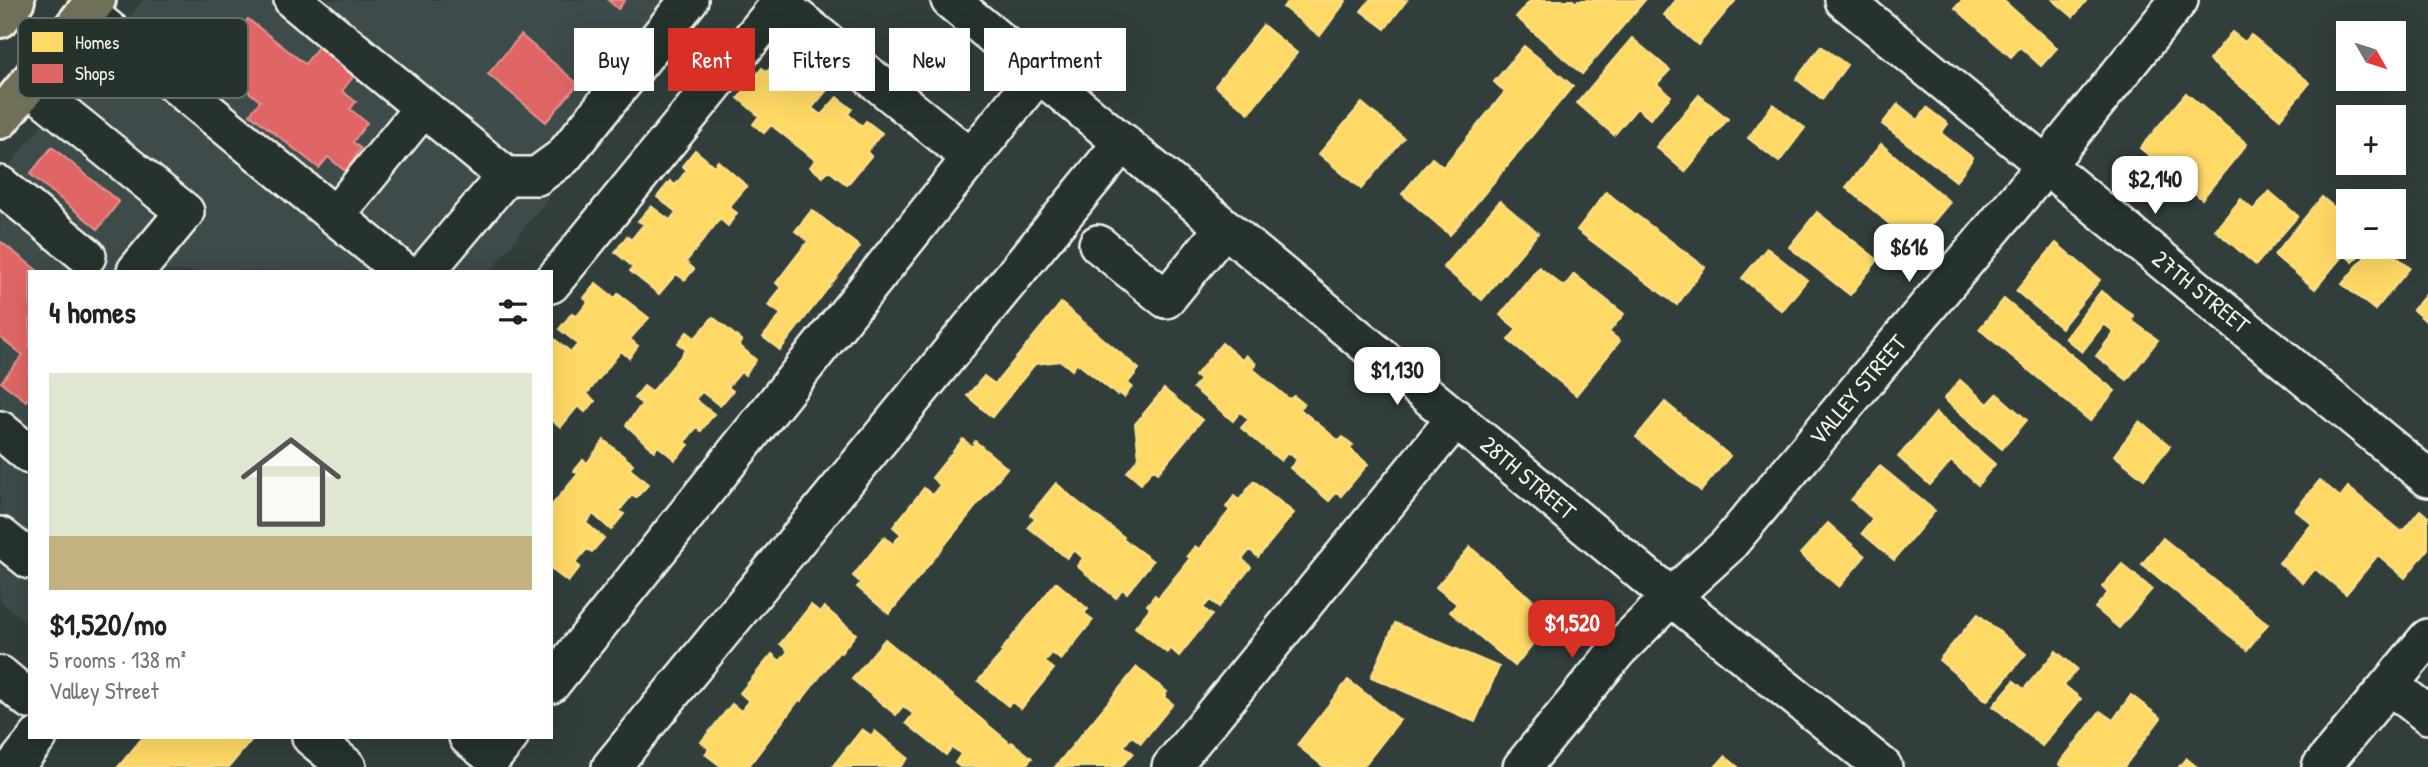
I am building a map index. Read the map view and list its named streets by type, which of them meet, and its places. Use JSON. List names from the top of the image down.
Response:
{
  "streets": {
    "street": ["27TH STREET", "VALLEY STREET", "28TH STREET"]
  },
  "crossings": [
    ["27TH STREET", "VALLEY STREET"],
    ["VALLEY STREET", "28TH STREET"]
  ],
  "legend": ["Homes", "Shops"],
  "north": "bottom right",
  "page": {
    "map_buttons": ["+", "−"],
    "chip": [
      "Buy",
      "Rent",
      "Filters",
      "New",
      "Apartment"
    ],
    "price": [
      "$2,140",
      "$616",
      "$1,130",
      "$1,520"
    ],
    "heading": "4 homes",
    "list": [
      {
        "name": "$1,520/mo",
        "note": "5 rooms · 138 m² · Valley Street"
      }
    ]
  }
}
